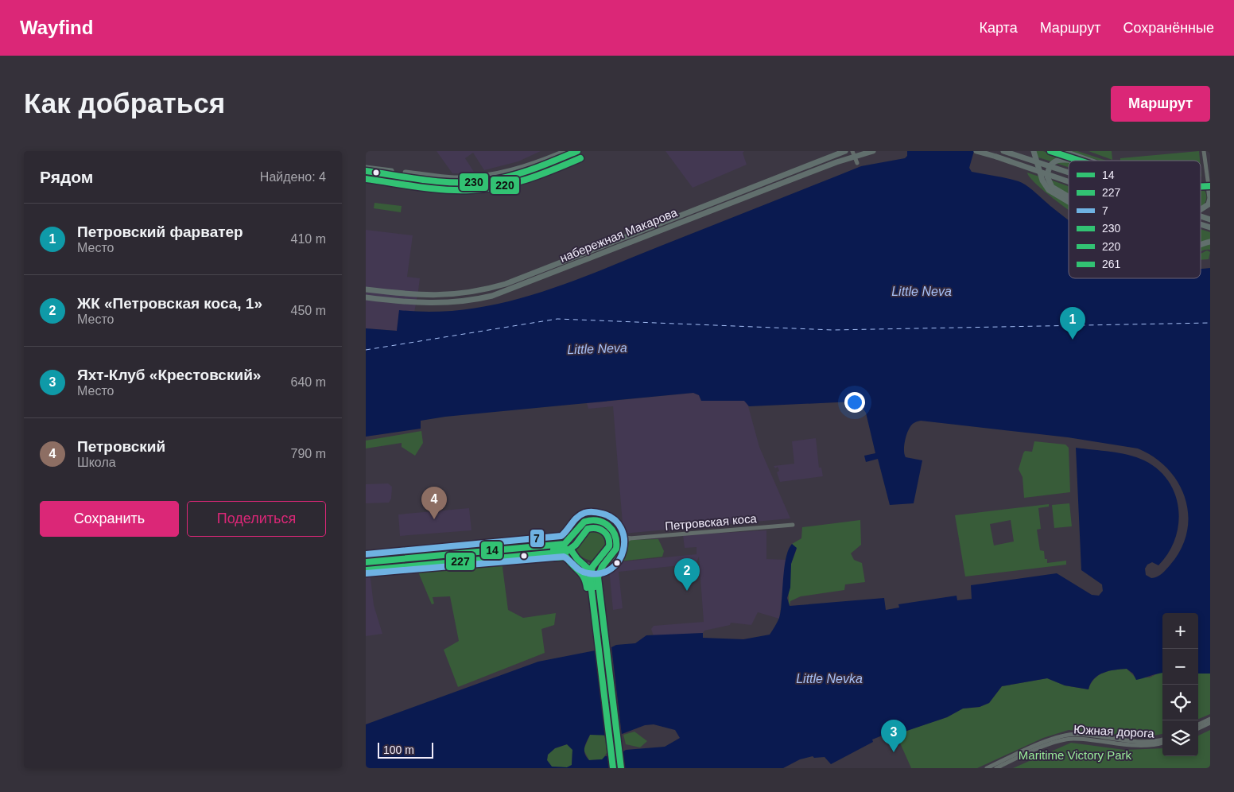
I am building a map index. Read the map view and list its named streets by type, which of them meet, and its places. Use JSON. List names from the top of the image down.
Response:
{
  "streets": {
    "main road": ["набережная Макарова"],
    "street": ["Петровская коса", "Южная дорога"]
  },
  "water": ["Little Neva", "Little Nevka"],
  "parks": ["Maritime Victory Park"],
  "lines": [
    "transit line 230",
    "transit line 261",
    "transit line 220",
    "transit line 7",
    "transit line 14",
    "transit line 227"
  ],
  "legend": [
    "14",
    "227",
    "7",
    "230",
    "220",
    "261"
  ],
  "scale_bar": "100 m",
  "page": {
    "header": "Wayfind",
    "nav": ["Карта", "Маршрут", "Сохранённые"],
    "buttons": [
      "Маршрут",
      ["Сохранить", "Поделиться"]
    ],
    "title": "Как добраться",
    "heading": ["Рядом", "Найдено: 4"],
    "list": [
      {
        "mark": "1",
        "name": "Петровский фарватер",
        "note": "Место",
        "value": "410 m"
      },
      {
        "mark": "2",
        "name": "ЖК «Петровская коса, 1»",
        "note": "Место",
        "value": "450 m"
      },
      {
        "mark": "3",
        "name": "Яхт-Клуб «Крестовский»",
        "note": "Место",
        "value": "640 m"
      },
      {
        "mark": "4",
        "name": "Петровский",
        "note": "Школа",
        "value": "790 m"
      }
    ],
    "pins": [
      "1",
      "4",
      "2",
      "3"
    ],
    "map_buttons": ["+", "−"],
    "scale": "100 m"
  }
}
